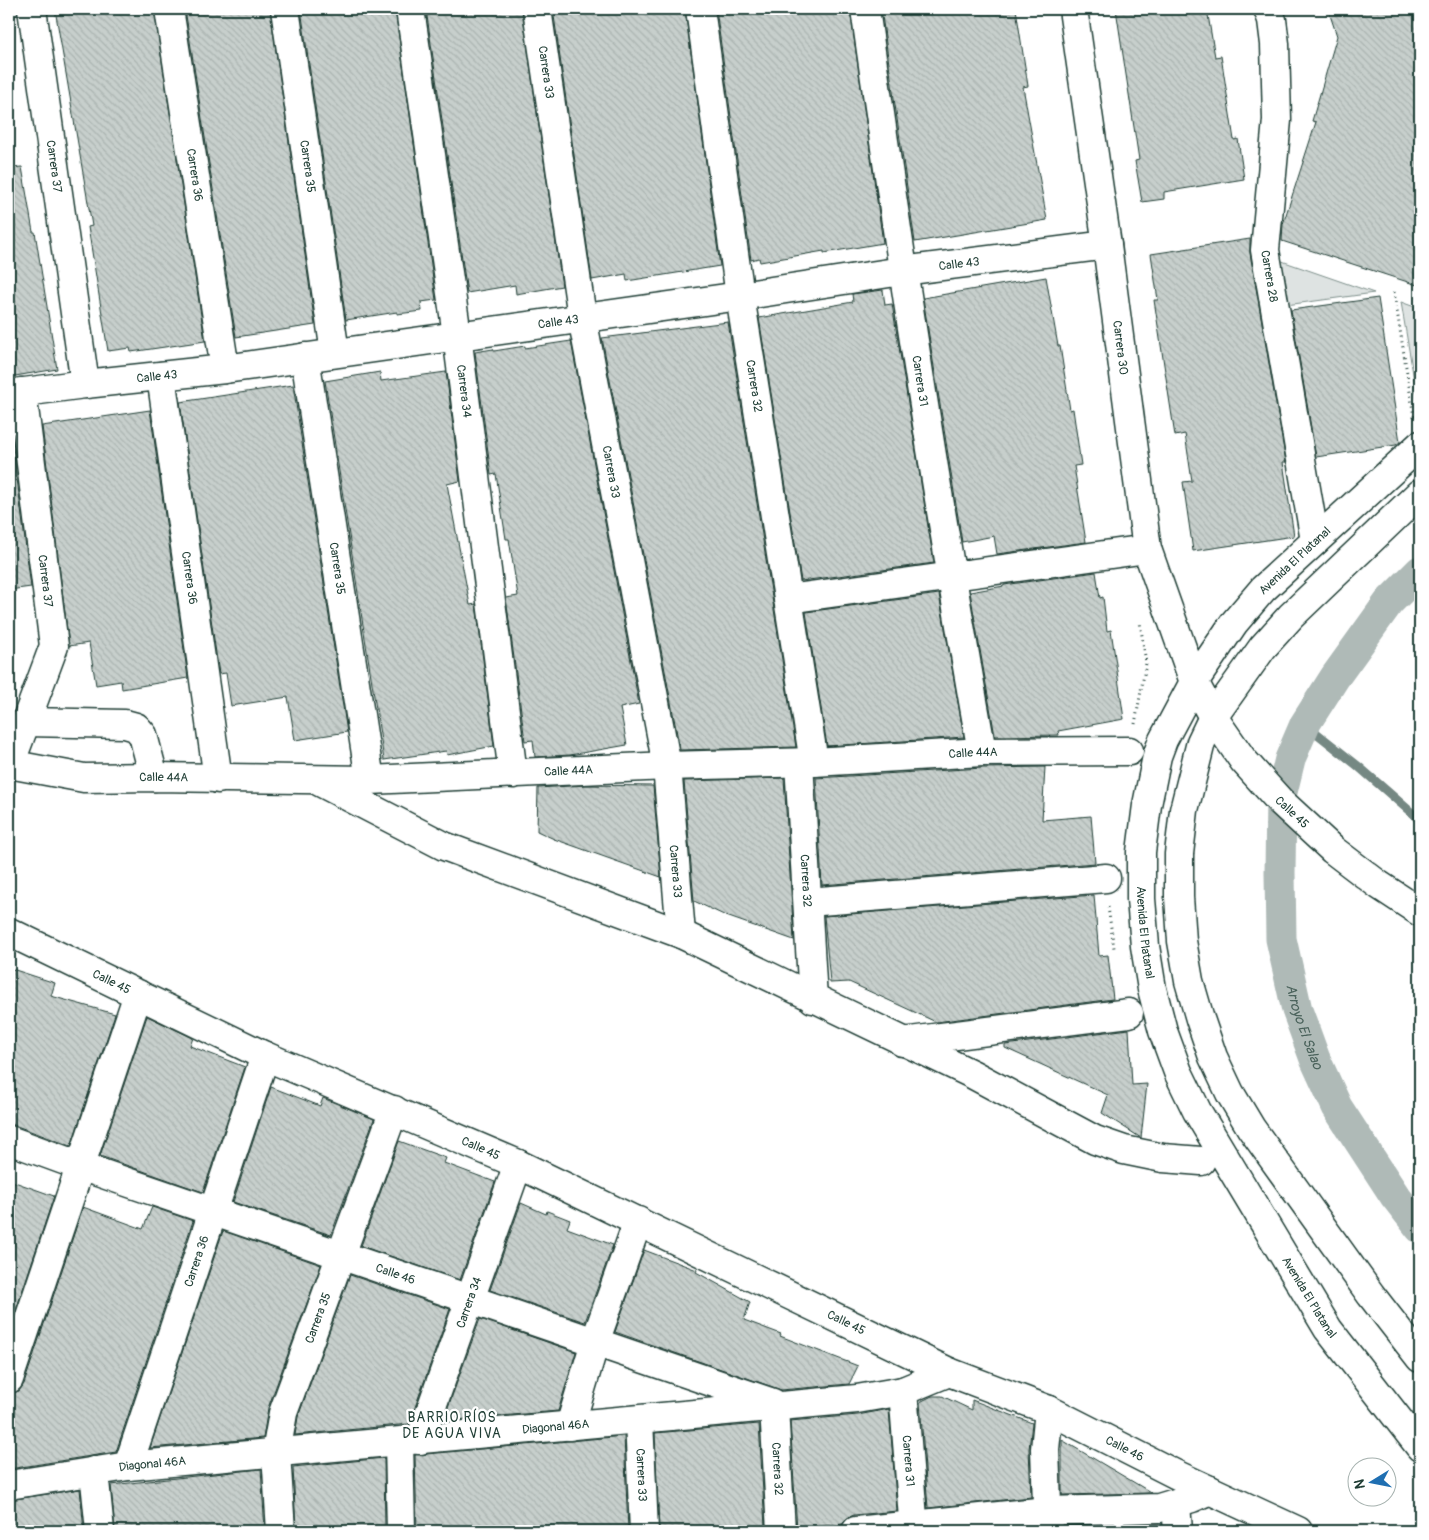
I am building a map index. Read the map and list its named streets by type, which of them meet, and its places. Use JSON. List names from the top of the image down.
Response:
{
  "streets": {
    "street": [
      "Carrera 33",
      "Carrera 35",
      "Carrera 37",
      "Carrera 36",
      "Calle 43",
      "Carrera 28",
      "Carrera 30",
      "Carrera 31",
      "Carrera 32",
      "Carrera 34",
      "Avenida El Platanal",
      "Calle 44A",
      "Calle 45",
      "Calle 46",
      "Diagonal 46A"
    ]
  },
  "crossings": [
    ["Carrera 33", "Calle 43"],
    ["Carrera 33", "Calle 44A"],
    ["Carrera 33", "Diagonal 46A"],
    ["Carrera 35", "Calle 43"],
    ["Carrera 35", "Calle 44A"],
    ["Carrera 35", "Calle 45"],
    ["Carrera 35", "Calle 46"],
    ["Carrera 35", "Diagonal 46A"],
    ["Carrera 37", "Calle 43"],
    ["Carrera 37", "Calle 44A"],
    ["Carrera 36", "Calle 43"],
    ["Carrera 36", "Calle 44A"],
    ["Carrera 36", "Calle 45"],
    ["Carrera 36", "Calle 46"],
    ["Carrera 36", "Diagonal 46A"],
    ["Calle 43", "Carrera 30"],
    ["Calle 43", "Carrera 31"],
    ["Calle 43", "Carrera 32"],
    ["Calle 43", "Carrera 34"],
    ["Carrera 28", "Avenida El Platanal"],
    ["Carrera 30", "Avenida El Platanal"],
    ["Carrera 30", "Calle 45"],
    ["Carrera 31", "Calle 44A"],
    ["Carrera 31", "Diagonal 46A"],
    ["Carrera 32", "Calle 44A"],
    ["Carrera 32", "Calle 46"],
    ["Carrera 32", "Diagonal 46A"],
    ["Carrera 34", "Calle 44A"],
    ["Carrera 34", "Calle 45"],
    ["Carrera 34", "Calle 46"],
    ["Carrera 34", "Diagonal 46A"],
    ["Avenida El Platanal", "Calle 45"],
    ["Calle 45", "Calle 46"],
    ["Calle 45", "Diagonal 46A"],
    ["Calle 46", "Diagonal 46A"]
  ],
  "districts": ["BARRIO RÍOS DE AGUA VIVA"],
  "water": ["Arroyo El Salao"],
  "north": "left"
}
